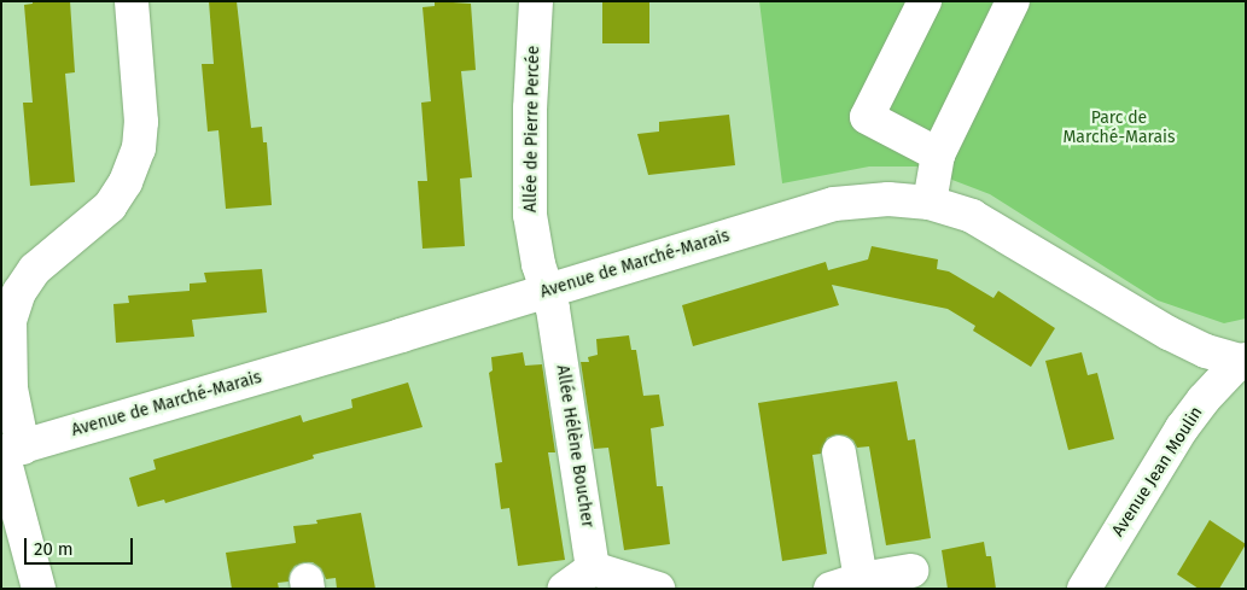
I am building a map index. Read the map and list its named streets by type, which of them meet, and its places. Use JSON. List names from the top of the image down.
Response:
{
  "streets": {
    "street": [
      "Allée de Pierre Percée",
      "Avenue de Marché-Marais",
      "Allée Hélène Boucher",
      "Avenue Jean Moulin"
    ]
  },
  "crossings": [
    ["Allée de Pierre Percée", "Avenue de Marché-Marais"],
    ["Allée de Pierre Percée", "Allée Hélène Boucher"],
    ["Avenue de Marché-Marais", "Allée Hélène Boucher"],
    ["Avenue de Marché-Marais", "Avenue Jean Moulin"]
  ],
  "parks": ["Parc de Marché-Marais"],
  "scale_bar": "20 m"
}
